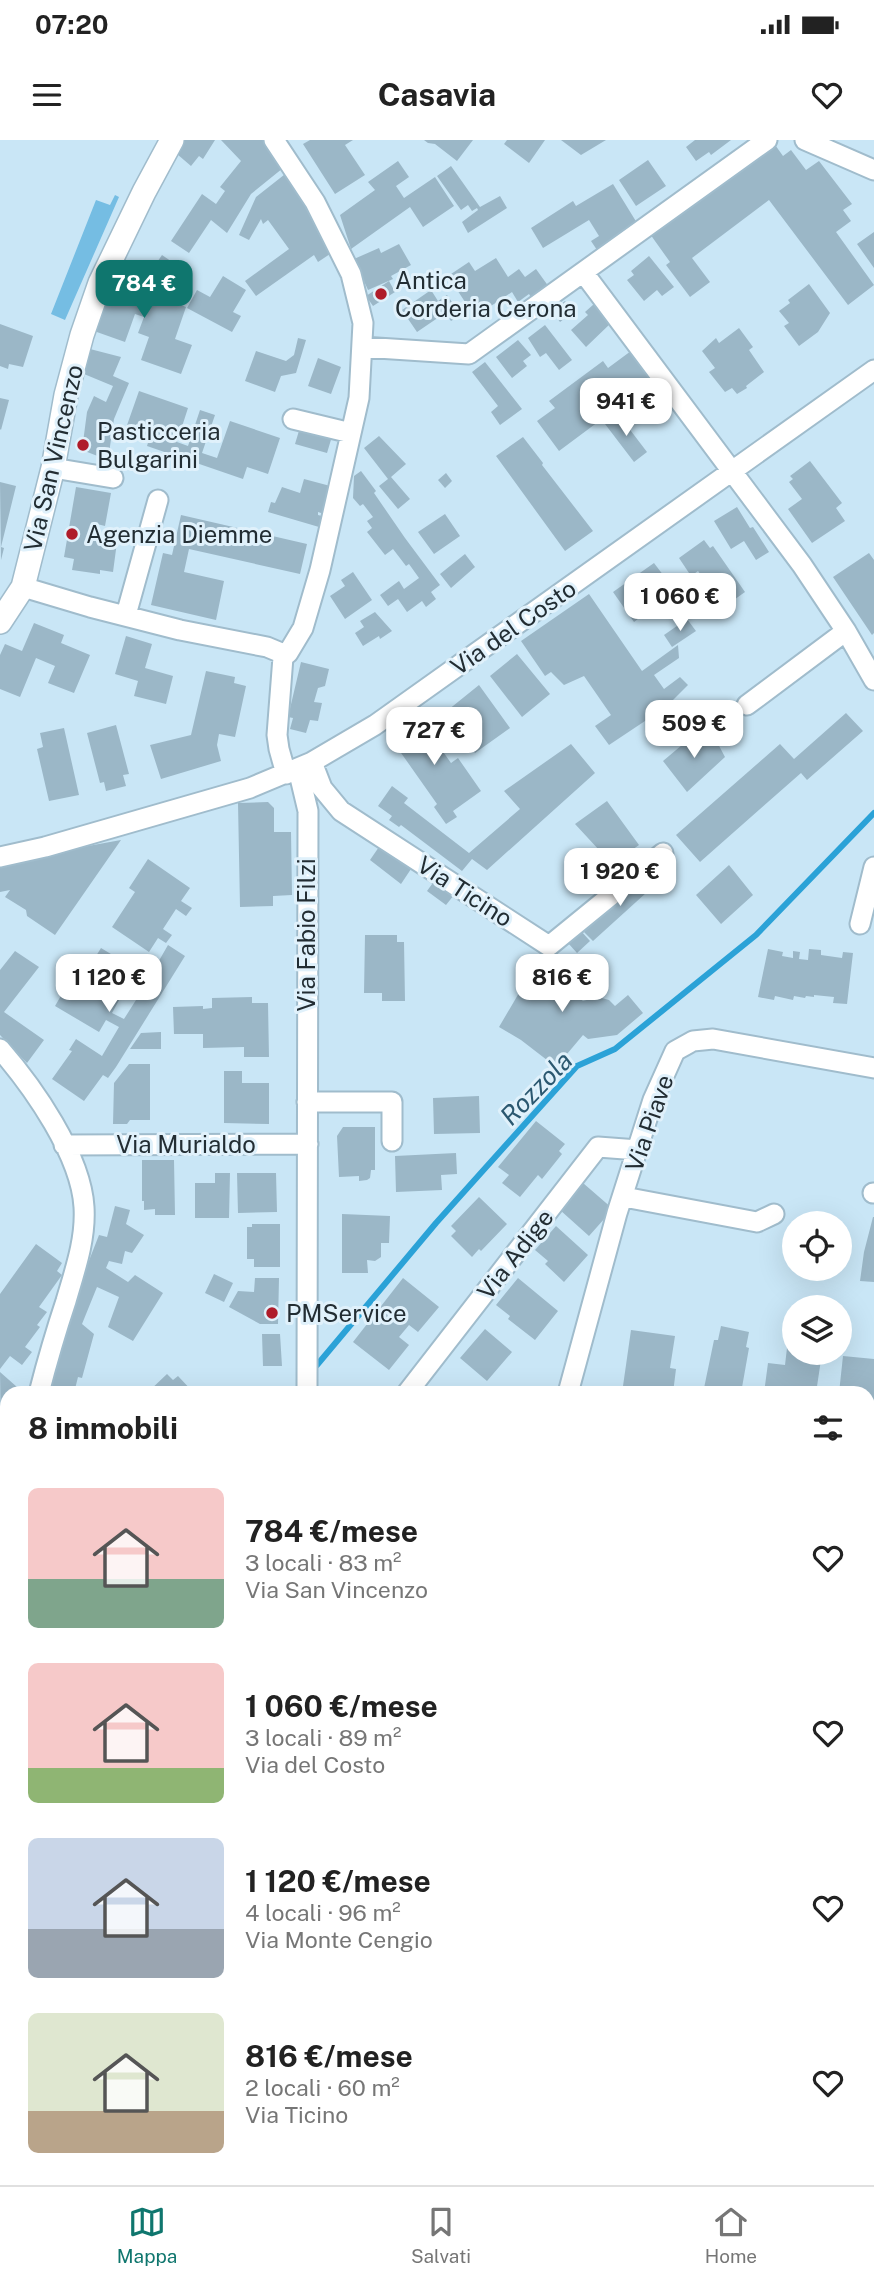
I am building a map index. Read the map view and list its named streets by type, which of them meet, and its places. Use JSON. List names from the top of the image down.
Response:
{
  "streets": {
    "street": [
      "Via San Vincenzo",
      "Via del Costo",
      "Via Ticino",
      "Via Fabio Filzi",
      "Via Piave",
      "Via Murialdo",
      "Via Adige"
    ]
  },
  "crossings": [
    ["Via del Costo", "Via Ticino"],
    ["Via del Costo", "Via Fabio Filzi"],
    ["Via Ticino", "Via Fabio Filzi"],
    ["Via Fabio Filzi", "Via Murialdo"],
    ["Via Piave", "Via Adige"]
  ],
  "water": ["Rozzola"],
  "places": [
    "Antica Corderia Cerona",
    "Pasticceria Bulgarini",
    "Agenzia Diemme",
    "PMService"
  ],
  "page": {
    "status": "07:20",
    "header": "Casavia",
    "price": [
      "784 €",
      "941 €",
      "1 060 €",
      "509 €",
      "727 €",
      "1 920 €",
      "1 120 €",
      "816 €"
    ],
    "heading": "8 immobili",
    "list": [
      {
        "name": "784 €/mese",
        "note": "3 locali · 83 m² · Via San Vincenzo"
      },
      {
        "name": "1 060 €/mese",
        "note": "3 locali · 89 m² · Via del Costo"
      },
      {
        "name": "1 120 €/mese",
        "note": "4 locali · 96 m² · Via Monte Cengio"
      },
      {
        "name": "816 €/mese",
        "note": "2 locali · 60 m² · Via Ticino"
      }
    ],
    "tabs": ["Mappa", "Salvati", "Home"]
  }
}
